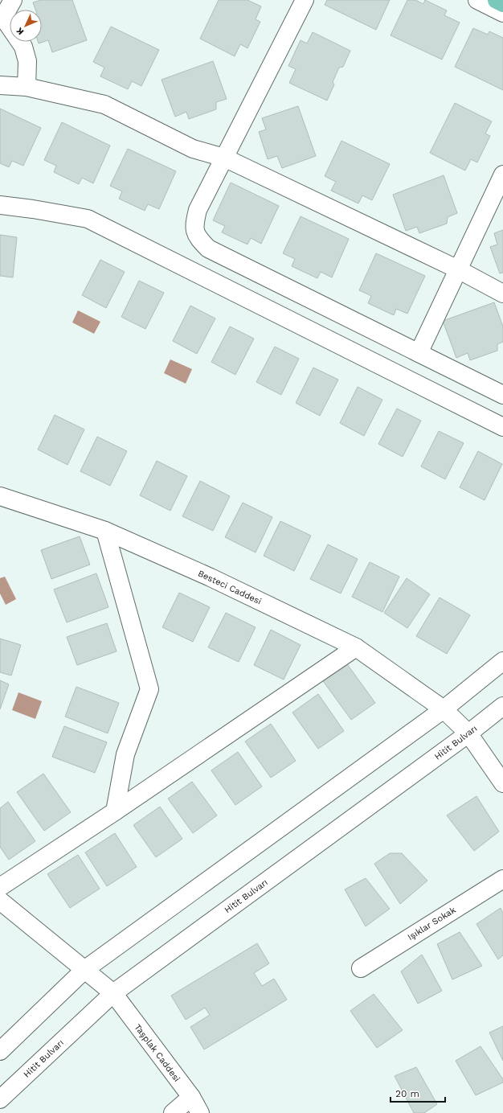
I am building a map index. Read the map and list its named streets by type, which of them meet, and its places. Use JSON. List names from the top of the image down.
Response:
{
  "streets": {
    "street": [
      "Besteci Caddesi",
      "Hitit Bulvarı",
      "Işıklar Sokak",
      "Taşplak Caddesi"
    ]
  },
  "crossings": [
    ["Besteci Caddesi", "Hitit Bulvarı"],
    ["Hitit Bulvarı", "Taşplak Caddesi"]
  ],
  "scale_bar": "20 m",
  "north": "bottom left"
}
